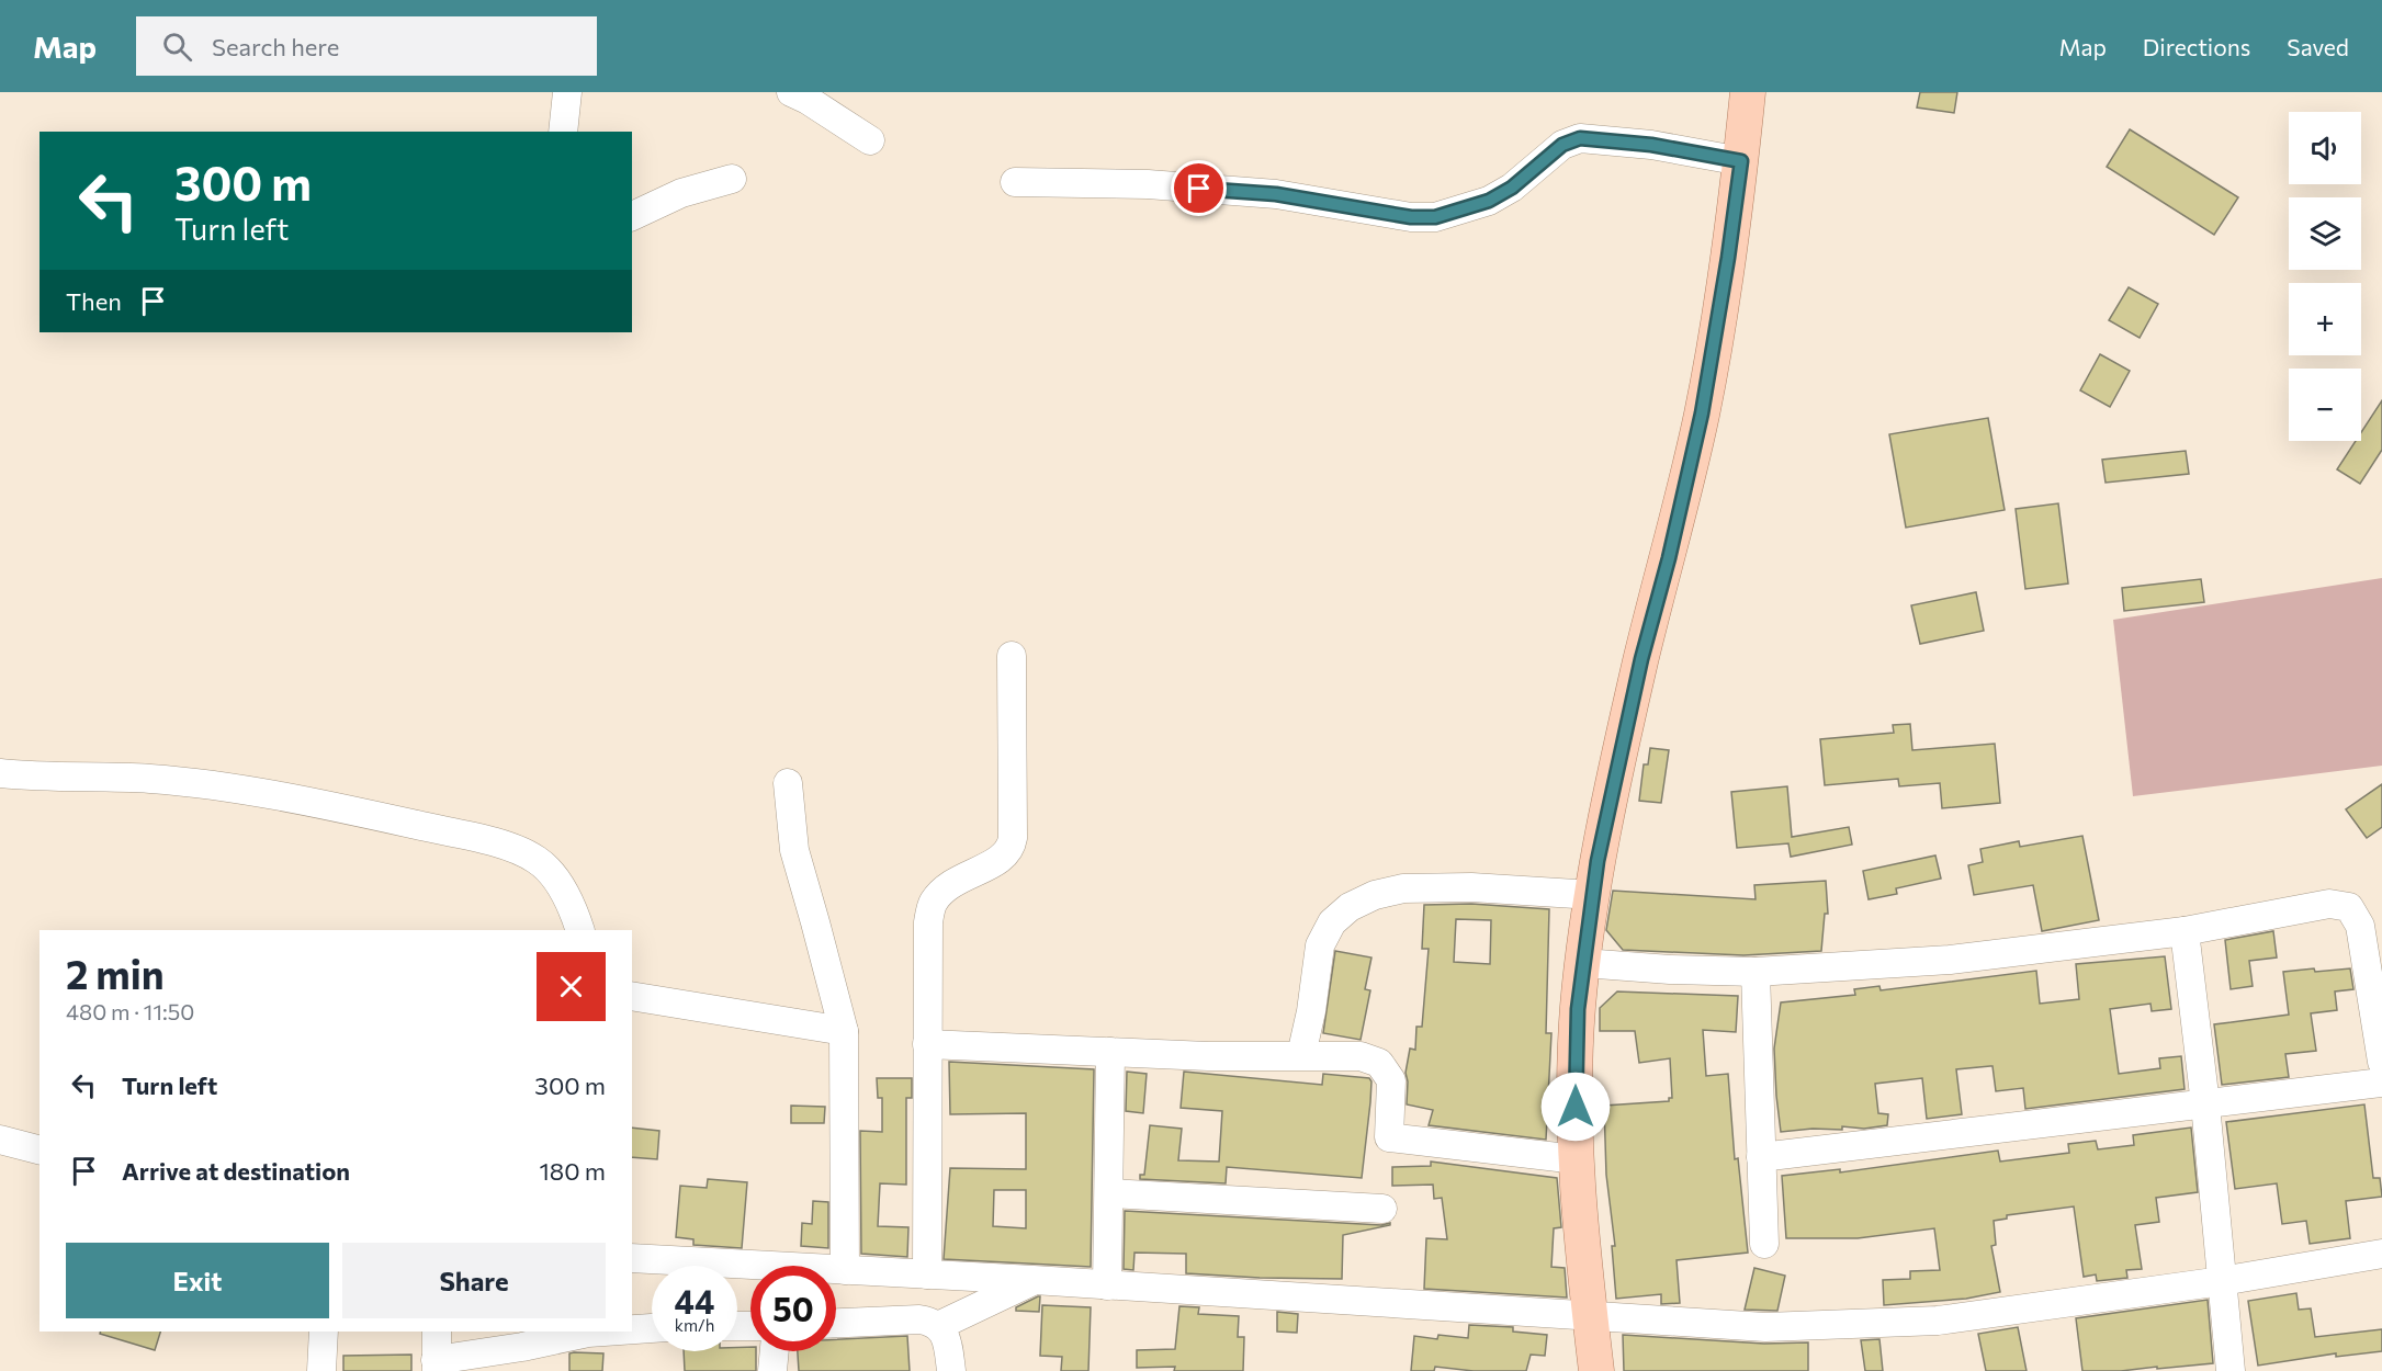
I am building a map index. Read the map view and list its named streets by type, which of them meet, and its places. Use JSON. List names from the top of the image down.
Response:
{
  "page": {
    "header": "Map",
    "search": "Search here",
    "nav": ["Map", "Directions", "Saved"],
    "map_buttons": ["+", "−"],
    "turn": ["300 m", "Turn left"],
    "then": "Then",
    "heading": ["2 min", "480 m · 11:50"],
    "list": [
      {
        "name": "Turn left",
        "value": "300 m"
      },
      {
        "name": "Arrive at destination",
        "value": "180 m"
      }
    ],
    "buttons": ["Exit", "Share"],
    "speed": "44 km/h",
    "limit": "50"
  }
}
